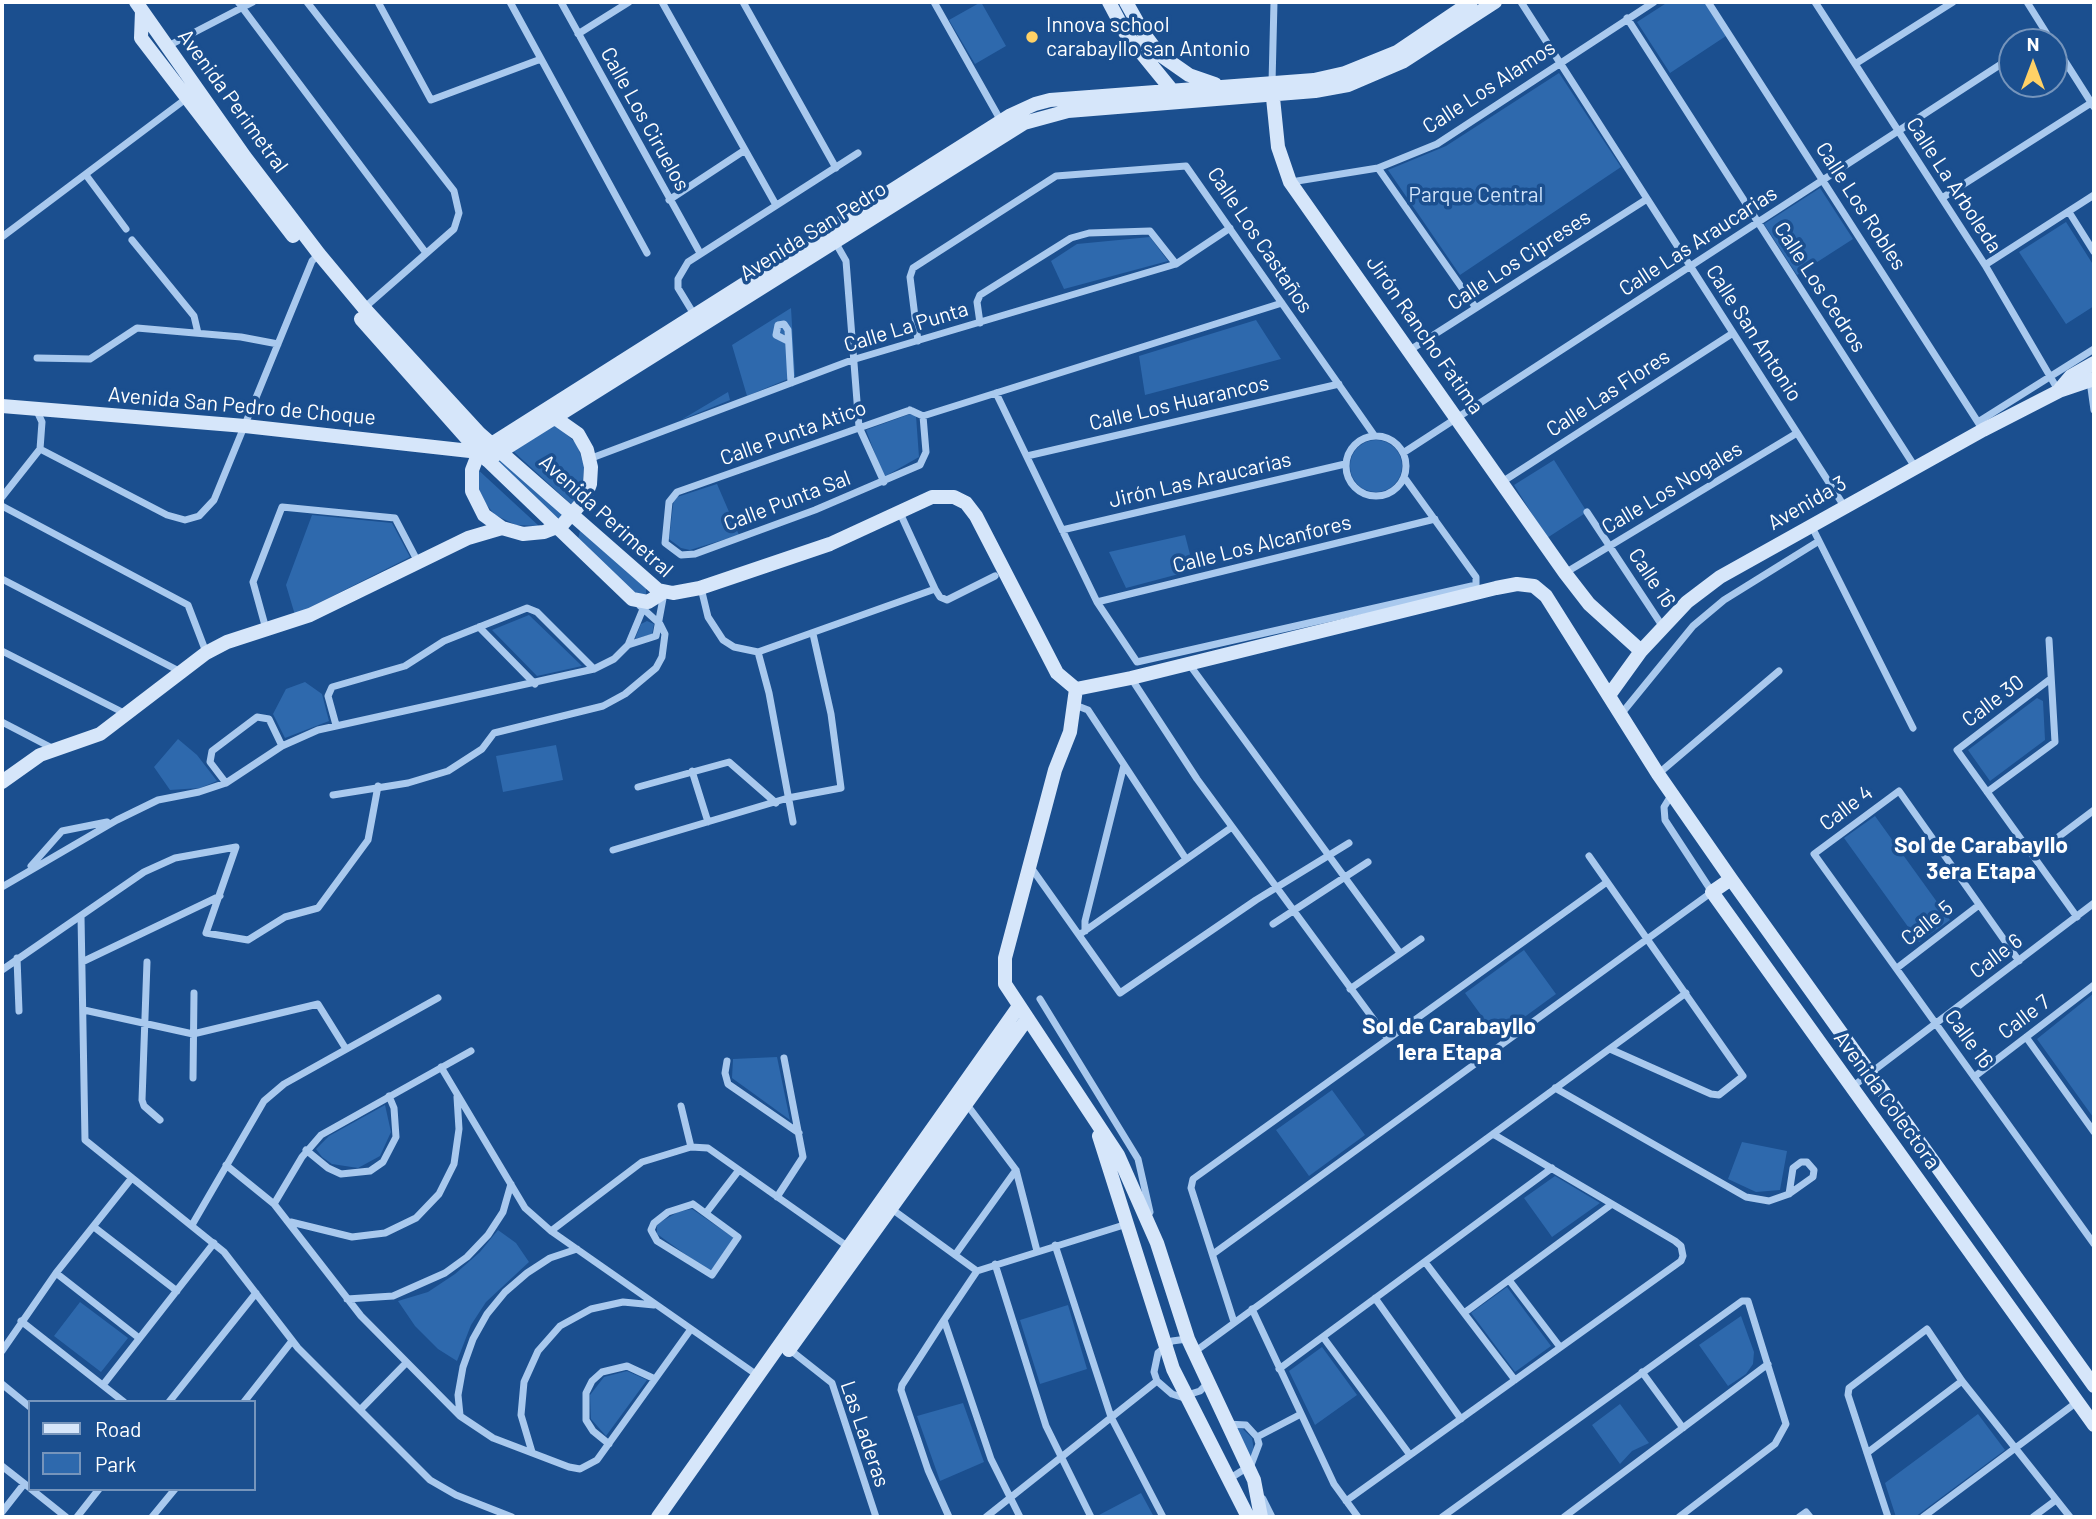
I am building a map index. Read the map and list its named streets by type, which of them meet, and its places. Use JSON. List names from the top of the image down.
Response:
{
  "streets": {
    "street": [
      "Calle Los Alamos",
      "Avenida Perimetral",
      "Calle Los Ciruelos",
      "Calle La Arboleda",
      "Calle Los Robles",
      "Avenida San Pedro",
      "Calle Los Castaños",
      "Calle Las Araucarias",
      "Calle Los Cipreses",
      "Calle Los Cedros",
      "Calle La Punta",
      "Calle San Antonio",
      "Jirón Rancho Fatima",
      "Calle Las Flores",
      "Calle Los Huarancos",
      "Avenida San Pedro de Choque",
      "Calle Punta Atico",
      "Jirón Las Araucarias",
      "Calle Los Nogales",
      "Calle Punta Sal",
      "Avenida 3",
      "Calle Los Alcanfores",
      "Calle 16",
      "Calle 30",
      "Calle 4",
      "Calle 5",
      "Calle 6",
      "Calle 7",
      "Avenida Colectora",
      "Las Laderas"
    ]
  },
  "crossings": [
    ["Calle Los Alamos", "Calle Los Cedros"],
    ["Calle Los Alamos", "Calle San Antonio"],
    ["Calle Los Alamos", "Jirón Rancho Fatima"],
    ["Avenida Perimetral", "Avenida San Pedro"],
    ["Avenida Perimetral", "Avenida San Pedro de Choque"],
    ["Calle La Arboleda", "Calle Las Araucarias"],
    ["Calle La Arboleda", "Avenida 3"],
    ["Calle Los Robles", "Calle Las Araucarias"],
    ["Calle Los Robles", "Avenida 3"],
    ["Avenida San Pedro", "Jirón Rancho Fatima"],
    ["Avenida San Pedro", "Avenida San Pedro de Choque"],
    ["Calle Los Castaños", "Calle Las Araucarias"],
    ["Calle Los Castaños", "Calle La Punta"],
    ["Calle Los Castaños", "Calle Los Huarancos"],
    ["Calle Los Castaños", "Calle Punta Atico"],
    ["Calle Los Castaños", "Jirón Las Araucarias"],
    ["Calle Las Araucarias", "Calle Los Cedros"],
    ["Calle Las Araucarias", "Calle San Antonio"],
    ["Calle Las Araucarias", "Jirón Rancho Fatima"],
    ["Calle Las Araucarias", "Jirón Las Araucarias"],
    ["Calle Los Cipreses", "Calle San Antonio"],
    ["Calle Los Cipreses", "Jirón Rancho Fatima"],
    ["Calle Los Cedros", "Avenida 3"],
    ["Calle San Antonio", "Calle Las Flores"],
    ["Calle San Antonio", "Calle Los Nogales"],
    ["Calle San Antonio", "Avenida 3"],
    ["Jirón Rancho Fatima", "Calle Las Flores"],
    ["Jirón Rancho Fatima", "Calle Los Nogales"],
    ["Jirón Rancho Fatima", "Avenida 3"],
    ["Calle Punta Atico", "Calle Punta Sal"],
    ["Calle Los Nogales", "Calle 16"],
    ["Avenida 3", "Calle 16"],
    ["Avenida 3", "Avenida Colectora"],
    ["Calle 16", "Calle 4"],
    ["Calle 16", "Calle 5"],
    ["Calle 16", "Calle 6"],
    ["Calle 16", "Calle 7"],
    ["Calle 4", "Calle 5"],
    ["Calle 6", "Avenida Colectora"]
  ],
  "districts": ["Sol de Carabayllo 3era Etapa", "Sol de Carabayllo 1era Etapa"],
  "parks": ["Parque Central"],
  "places": ["Innova school carabayllo san Antonio"],
  "legend": ["Road", "Park"],
  "north": "top"
}
